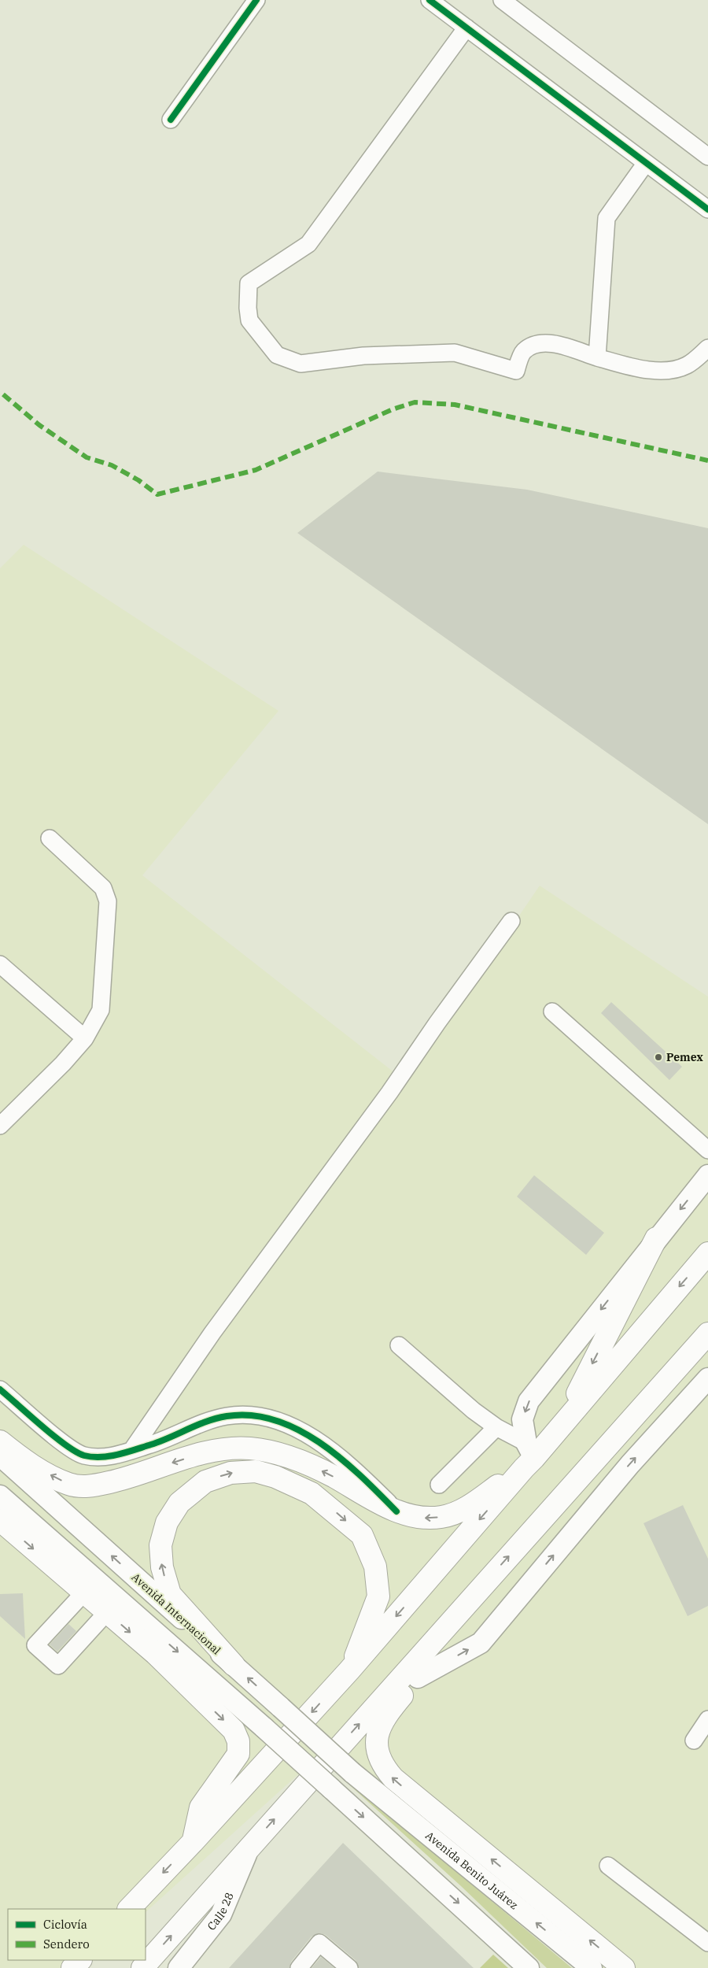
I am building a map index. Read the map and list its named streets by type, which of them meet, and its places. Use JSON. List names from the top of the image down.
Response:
{
  "streets": {
    "main road": ["Avenida Internacional", "Avenida Benito Juárez", "Calle 28"]
  },
  "crossings": [
    ["Avenida Internacional", "Avenida Benito Juárez"]
  ],
  "places": ["Pemex"],
  "legend": ["Ciclovía", "Sendero"]
}
